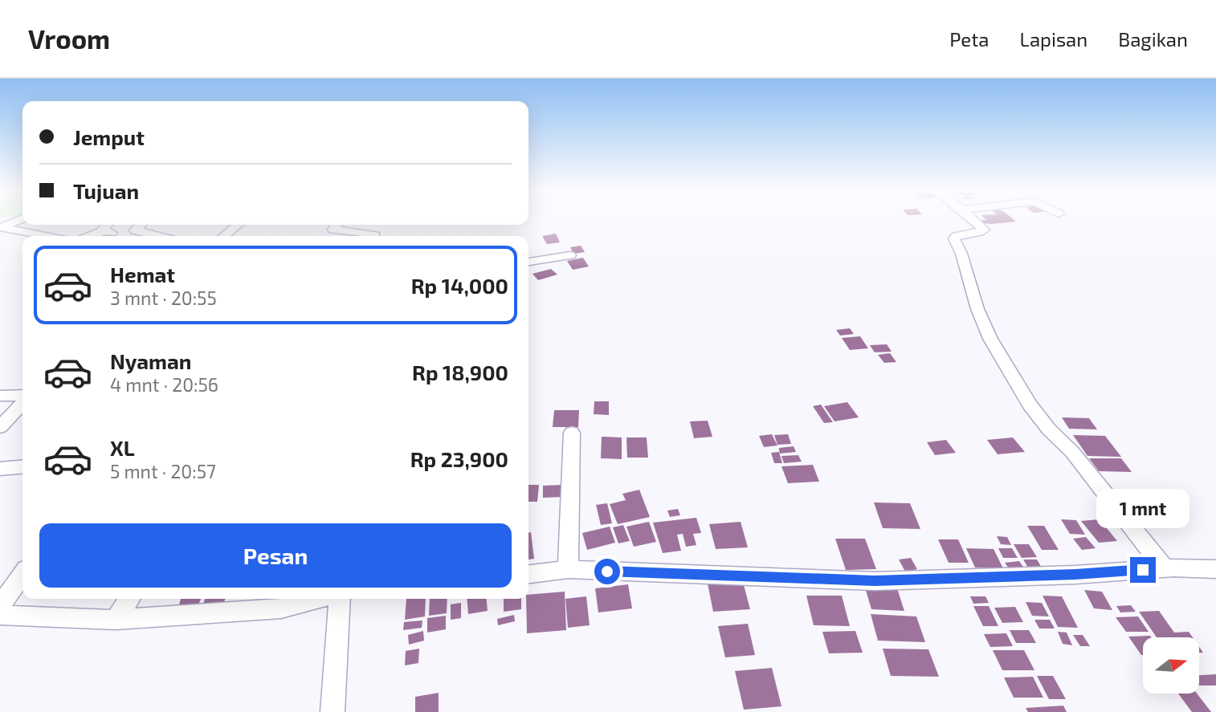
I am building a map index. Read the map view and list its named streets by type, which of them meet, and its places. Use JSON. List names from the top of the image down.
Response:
{
  "north": "right",
  "page": {
    "header": "Vroom",
    "nav": ["Peta", "Lapisan", "Bagikan"],
    "banner": ["Jemput", "Tujuan"],
    "list": [
      {
        "name": "Hemat",
        "note": "3 mnt · 20:55",
        "value": "Rp 14,000"
      },
      {
        "name": "Nyaman",
        "note": "4 mnt · 20:56",
        "value": "Rp 18,900"
      },
      {
        "name": "XL",
        "note": "5 mnt · 20:57",
        "value": "Rp 23,900"
      }
    ],
    "bubble": "1 mnt",
    "buttons": "Pesan"
  }
}
